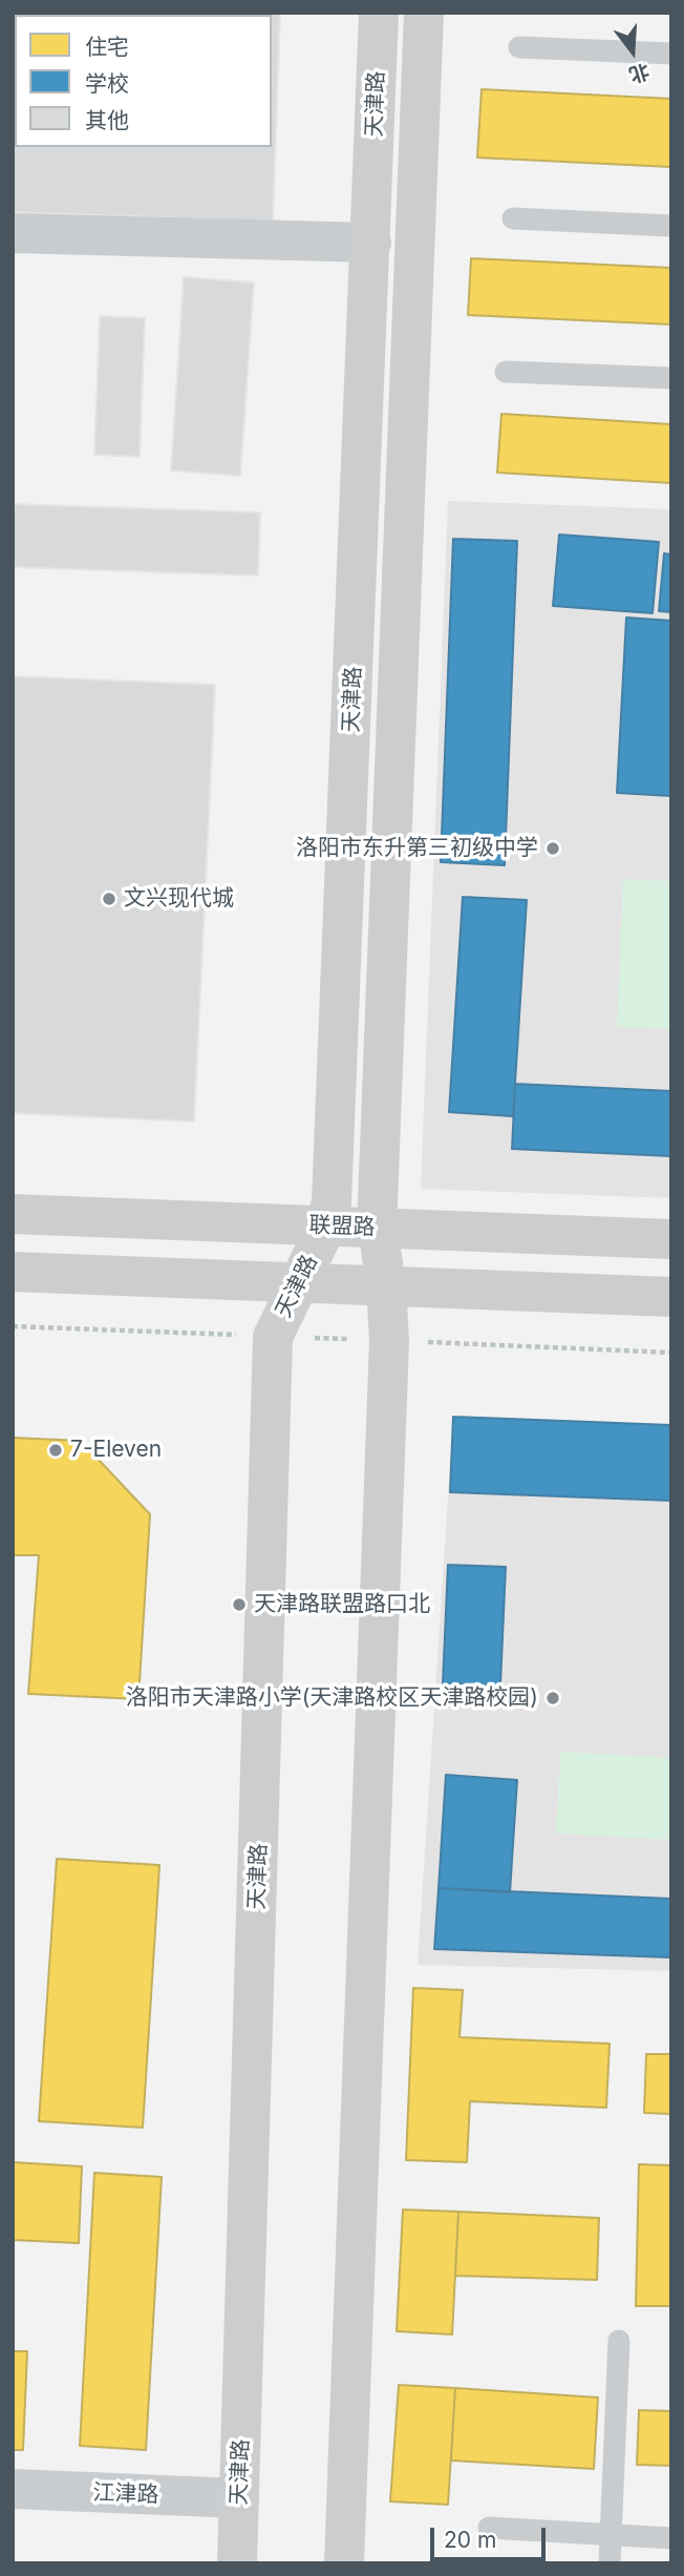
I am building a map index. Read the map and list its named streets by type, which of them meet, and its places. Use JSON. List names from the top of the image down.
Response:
{
  "streets": {
    "main road": ["天津路", "联盟路"],
    "street": ["江津路"]
  },
  "crossings": [
    ["天津路", "联盟路"],
    ["天津路", "江津路"]
  ],
  "places": [
    "洛阳市东升第三初级中学",
    "文兴现代城",
    "7-Eleven",
    "天津路联盟路口北",
    "洛阳市天津路小学(天津路校区天津路校园)"
  ],
  "legend": ["住宅", "学校", "其他"],
  "scale_bar": "20 m",
  "north": "bottom"
}
